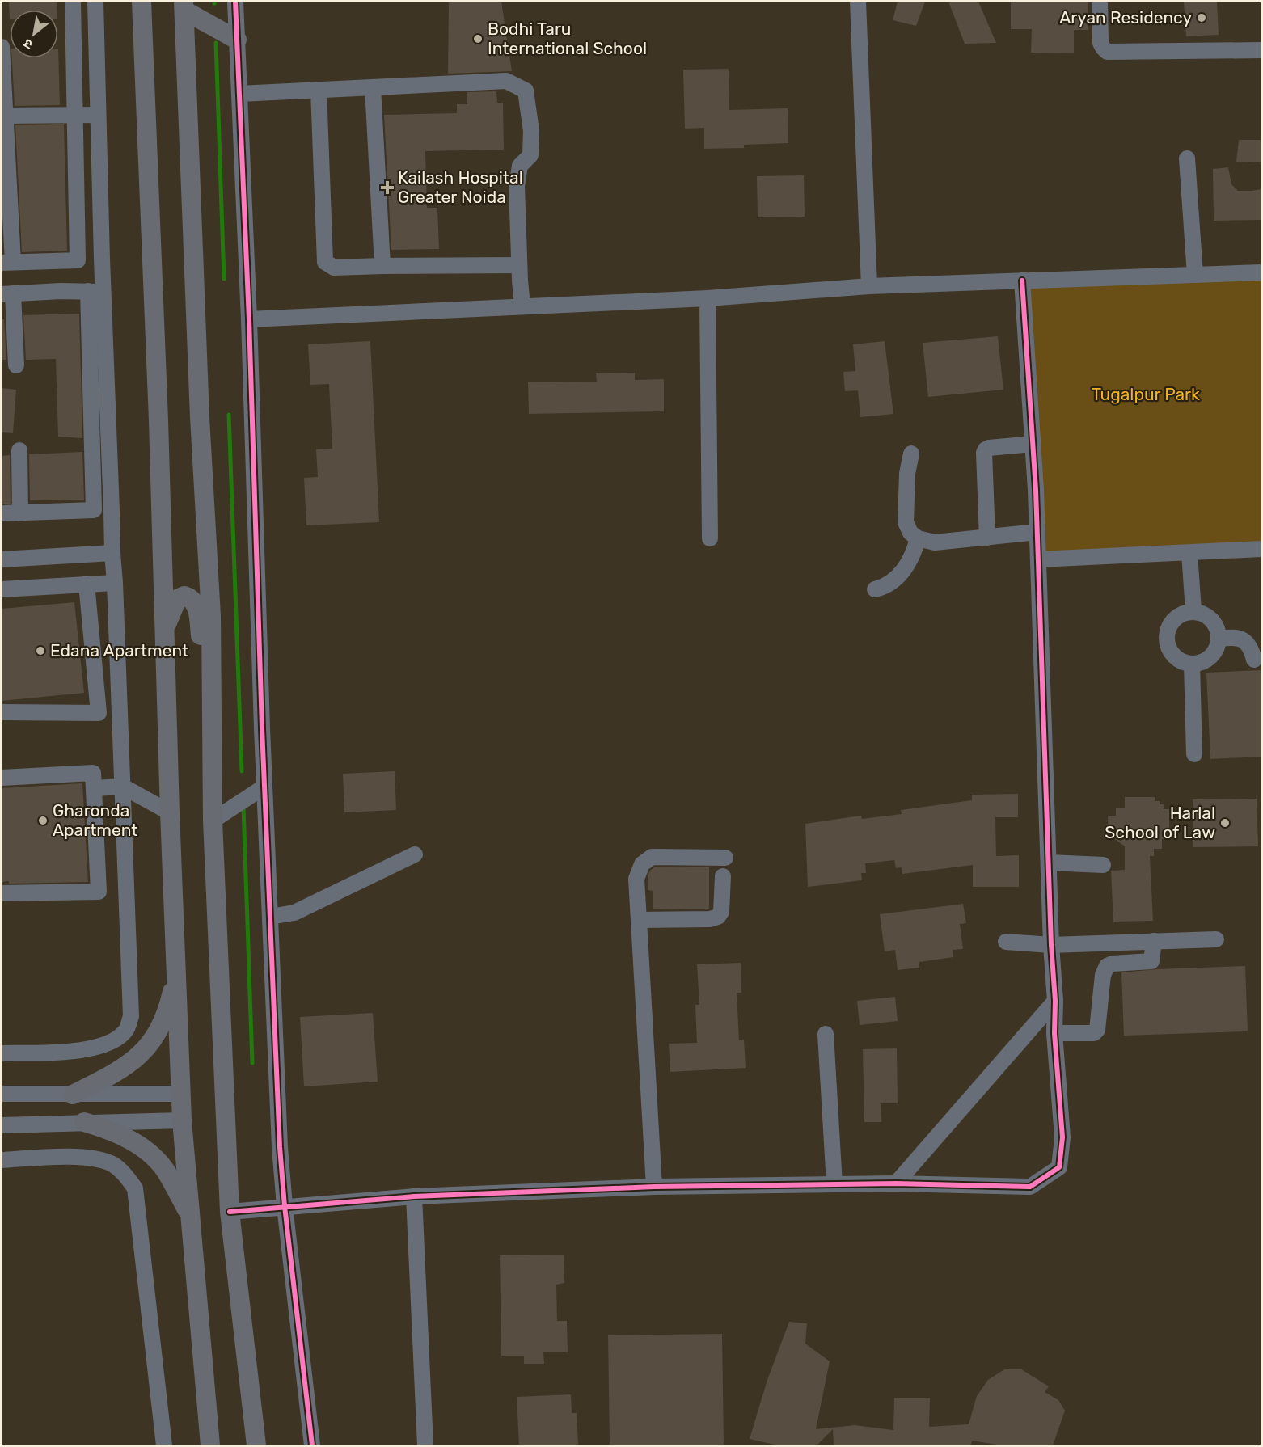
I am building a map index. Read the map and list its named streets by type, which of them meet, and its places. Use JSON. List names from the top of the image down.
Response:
{
  "parks": ["Tugalpur Park"],
  "places": {
    "other": [
      "Aryan Residency",
      "Bodhi Taru International School",
      "Edana Apartment",
      "Gharonda Apartment",
      "Harlal School of Law"
    ],
    "health": ["Kailash Hospital Greater Noida"]
  },
  "north": "bottom left"
}
